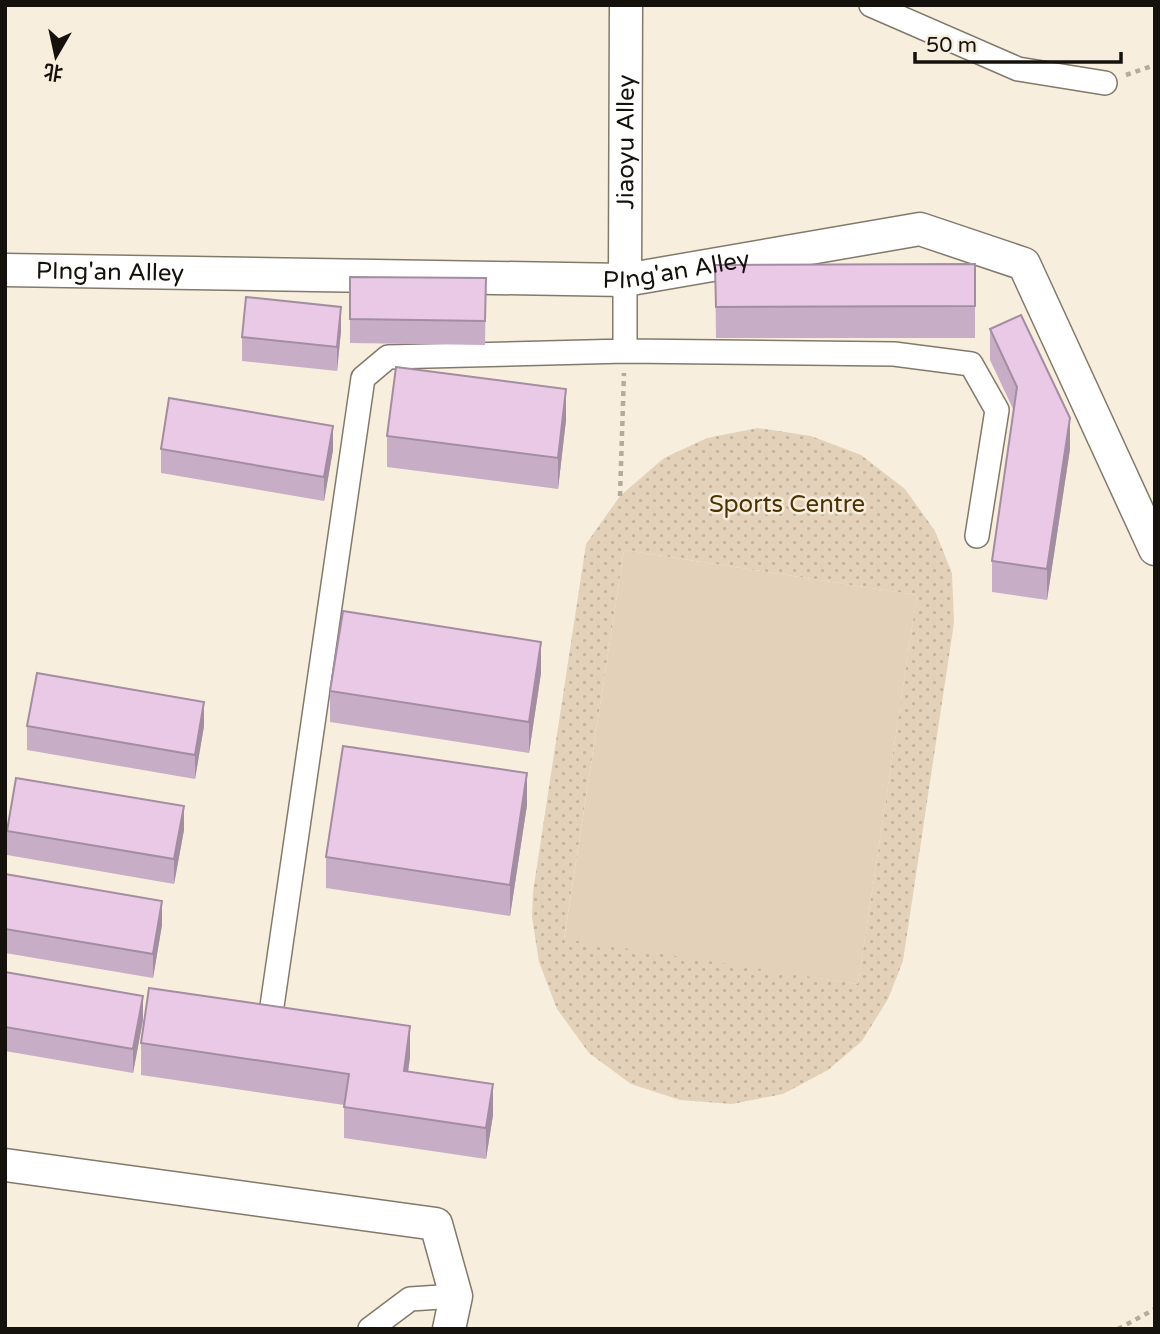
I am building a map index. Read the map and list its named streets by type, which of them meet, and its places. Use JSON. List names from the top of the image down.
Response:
{
  "streets": {
    "street": ["Jiaoyu Alley", "PIng'an Alley"]
  },
  "crossings": [
    ["Jiaoyu Alley", "PIng'an Alley"]
  ],
  "parks": ["Sports Centre"],
  "scale_bar": "50 m",
  "north": "bottom"
}
